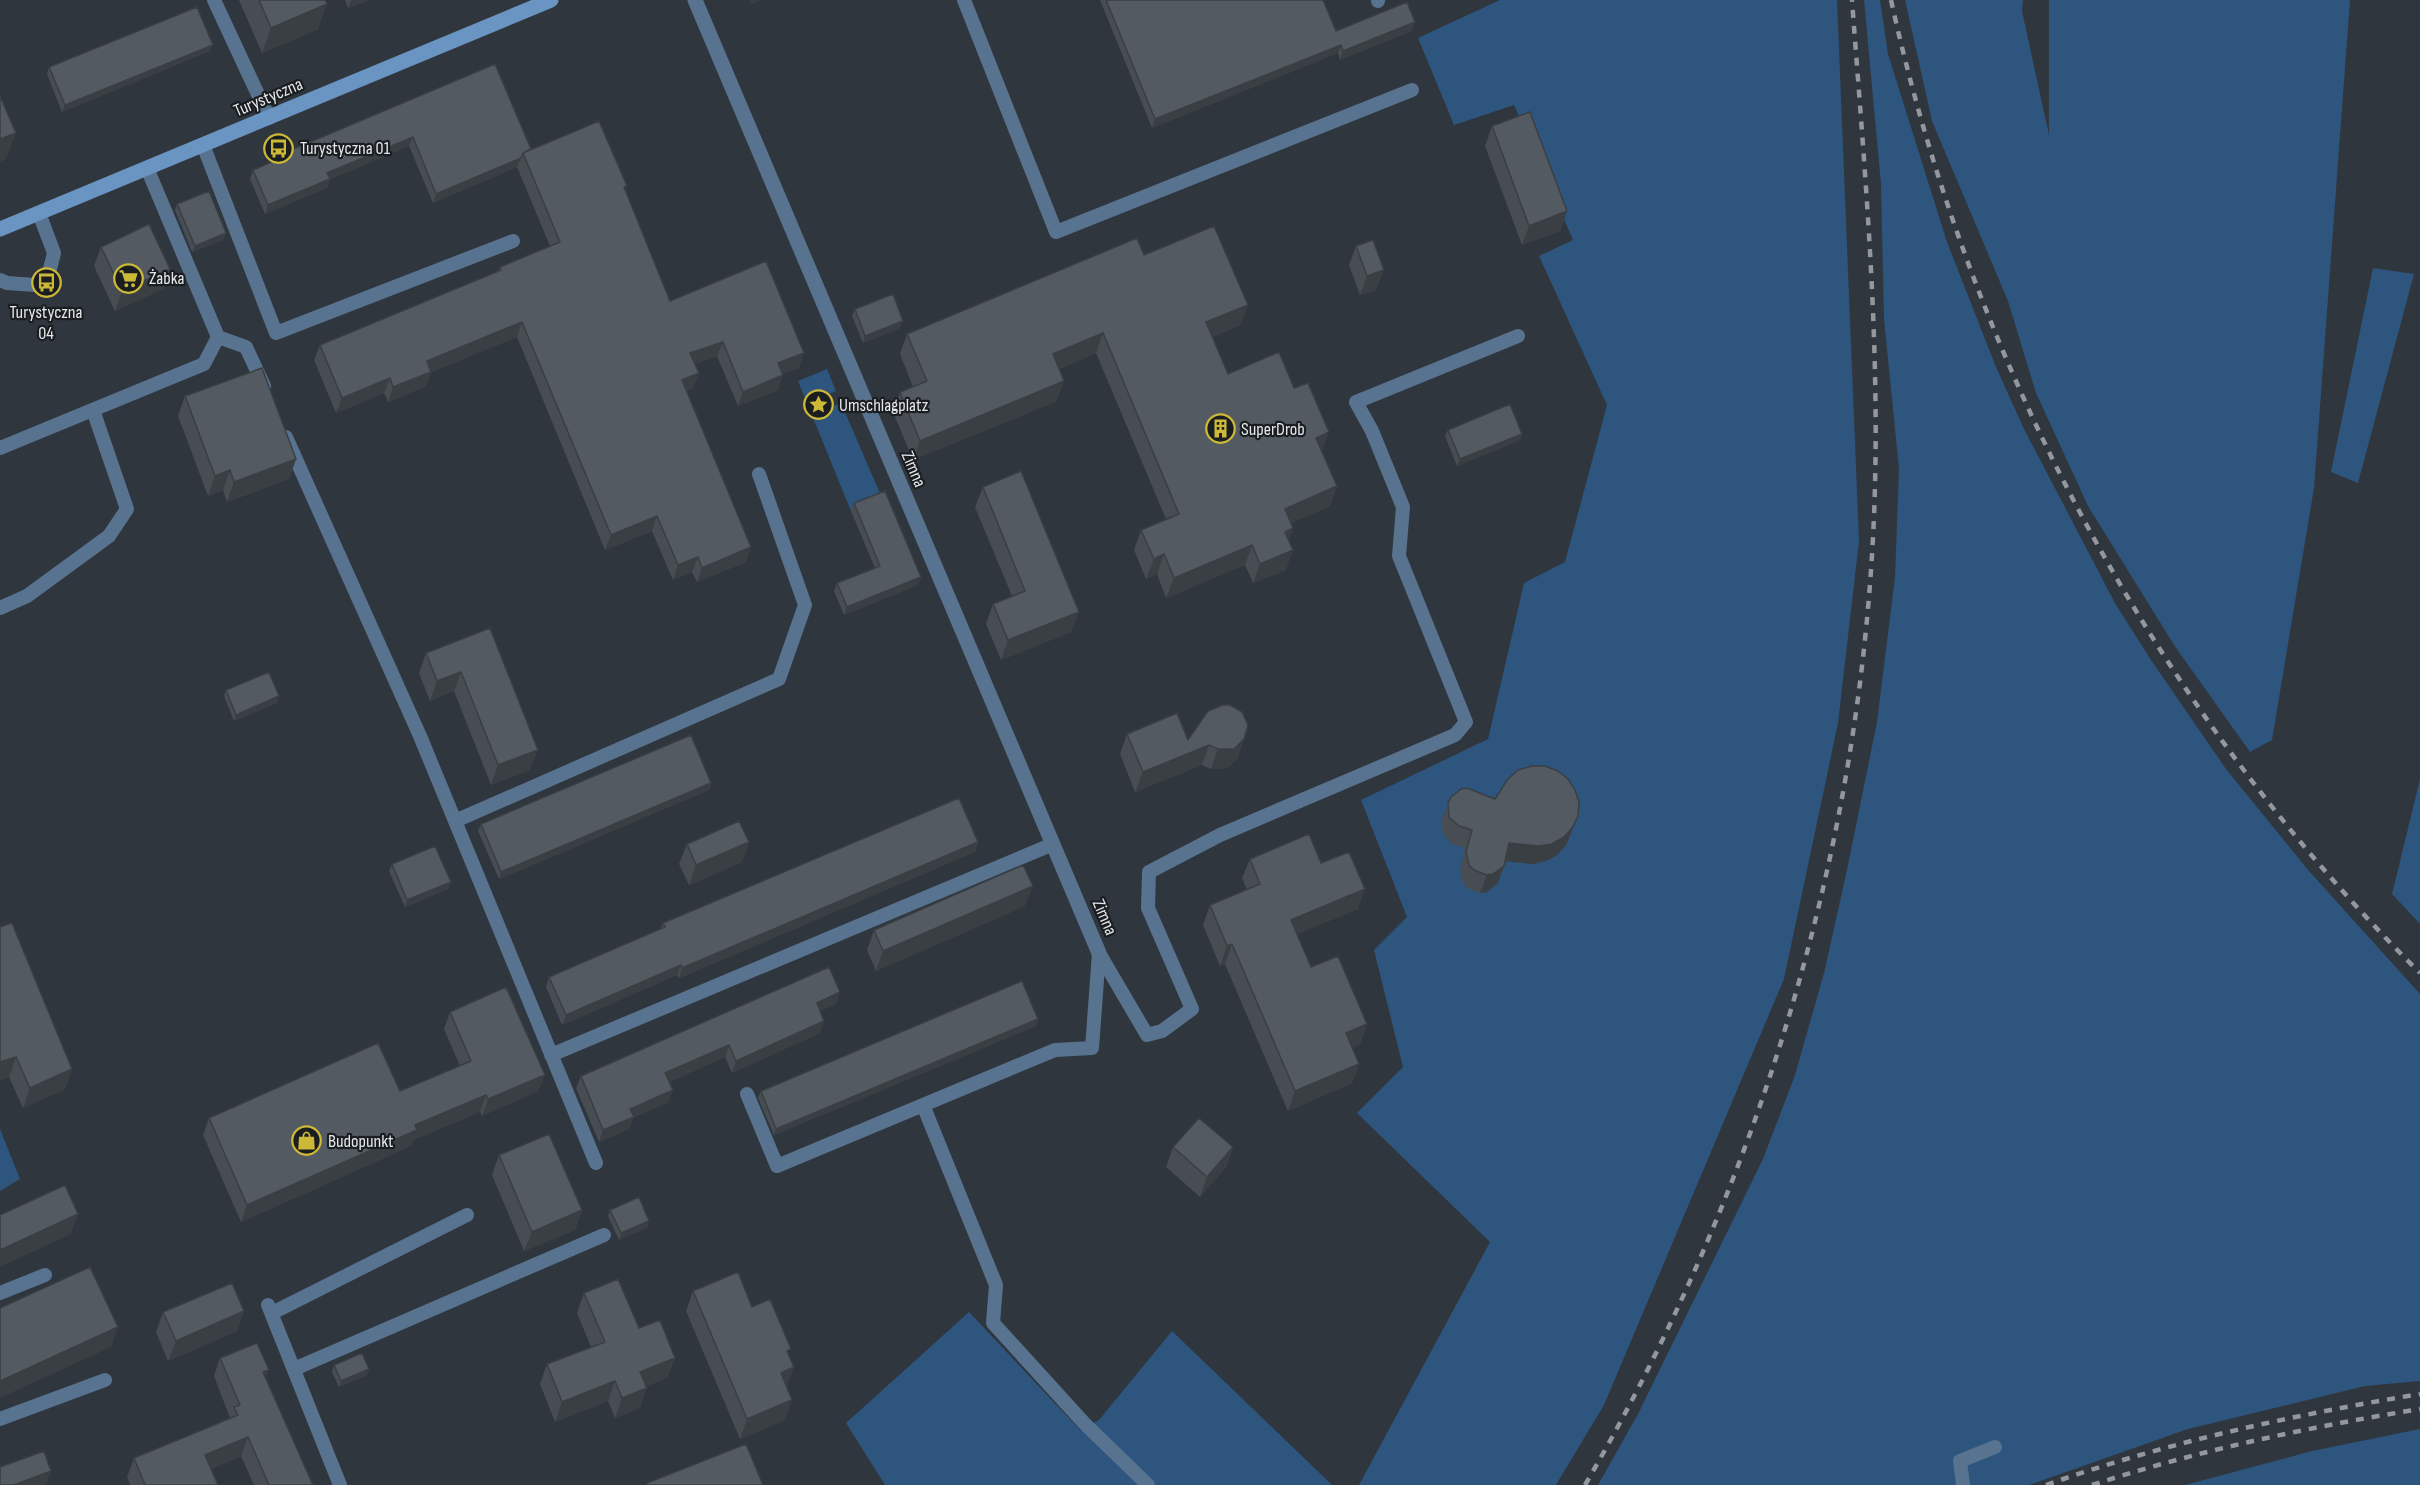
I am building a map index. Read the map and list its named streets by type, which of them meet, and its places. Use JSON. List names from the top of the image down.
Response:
{
  "streets": {
    "main road": ["Turystyczna"],
    "street": ["Zimna"]
  },
  "places": {
    "bus stop": ["Turystyczna 01", "Turystyczna 04"],
    "supermarket": ["Żabka"],
    "place": ["Umschlagplatz"],
    "building": ["SuperDrob"],
    "shop": ["Budopunkt"]
  }
}
